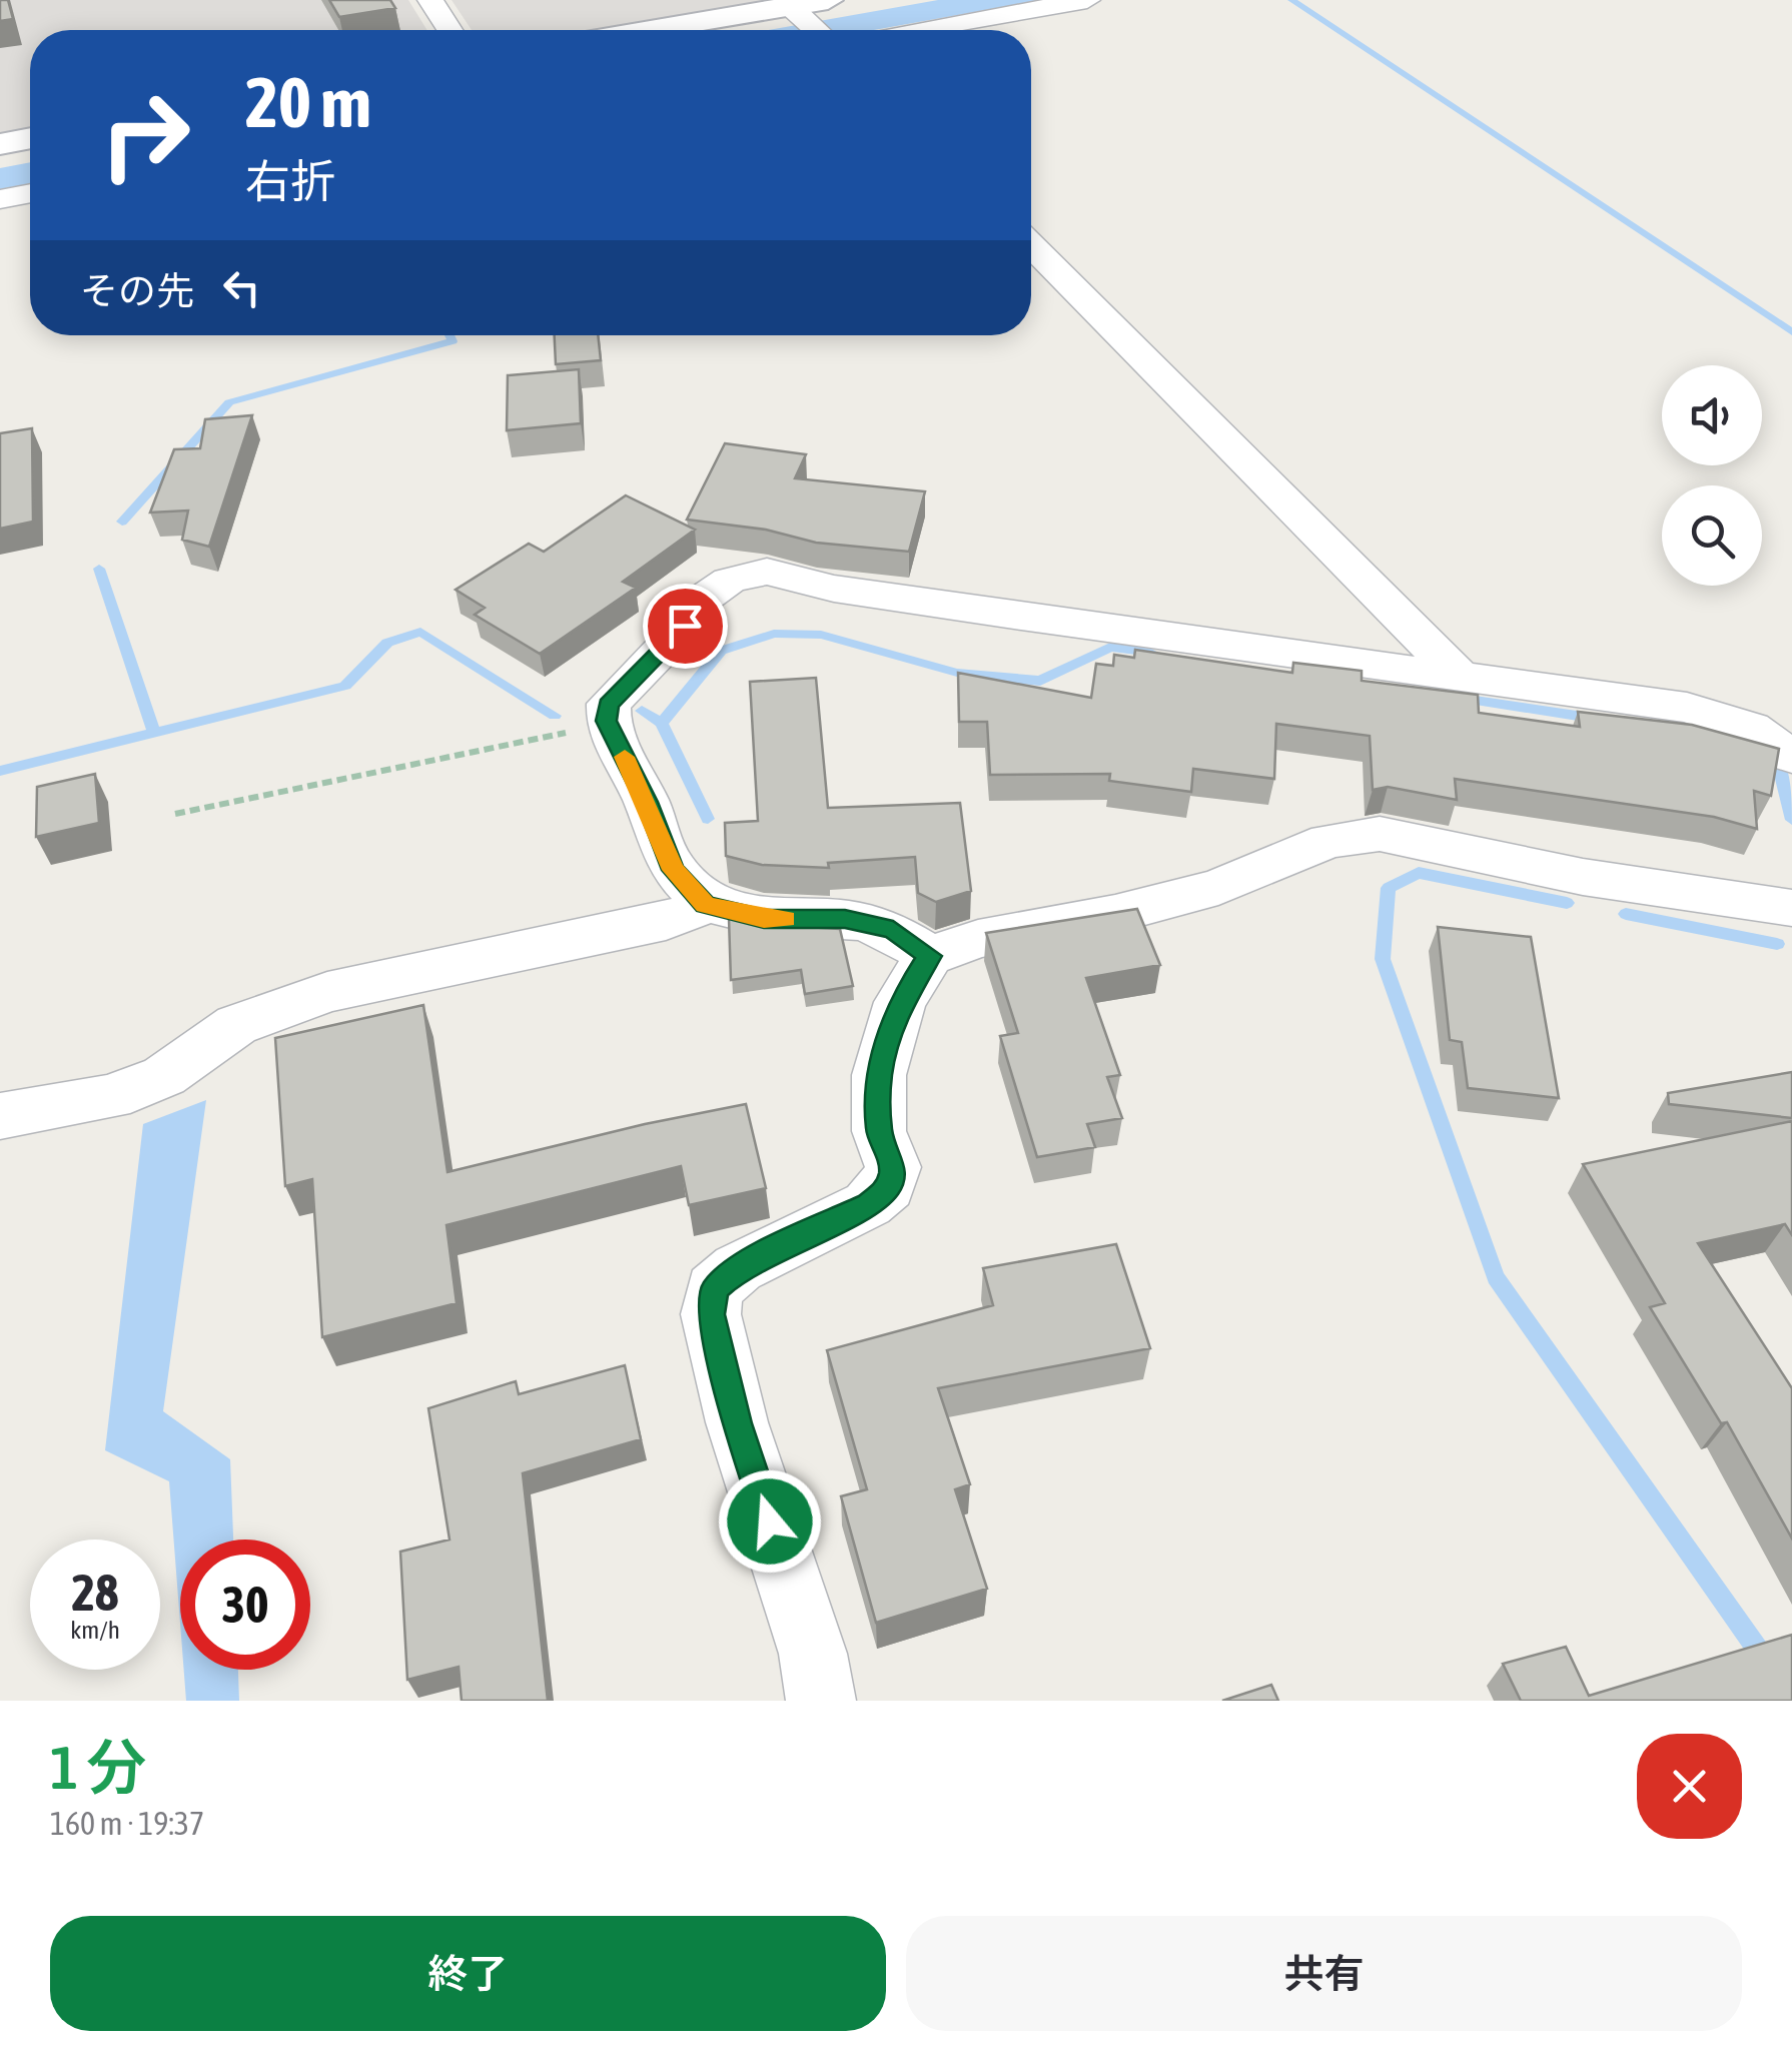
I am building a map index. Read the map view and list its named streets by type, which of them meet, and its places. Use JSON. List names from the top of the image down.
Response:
{
  "page": {
    "turn": ["20 m", "右折"],
    "then": "その先",
    "speed": "28 km/h",
    "limit": "30",
    "heading": ["1 分", "160 m · 19:37"],
    "buttons": ["終了", "共有"]
  }
}
